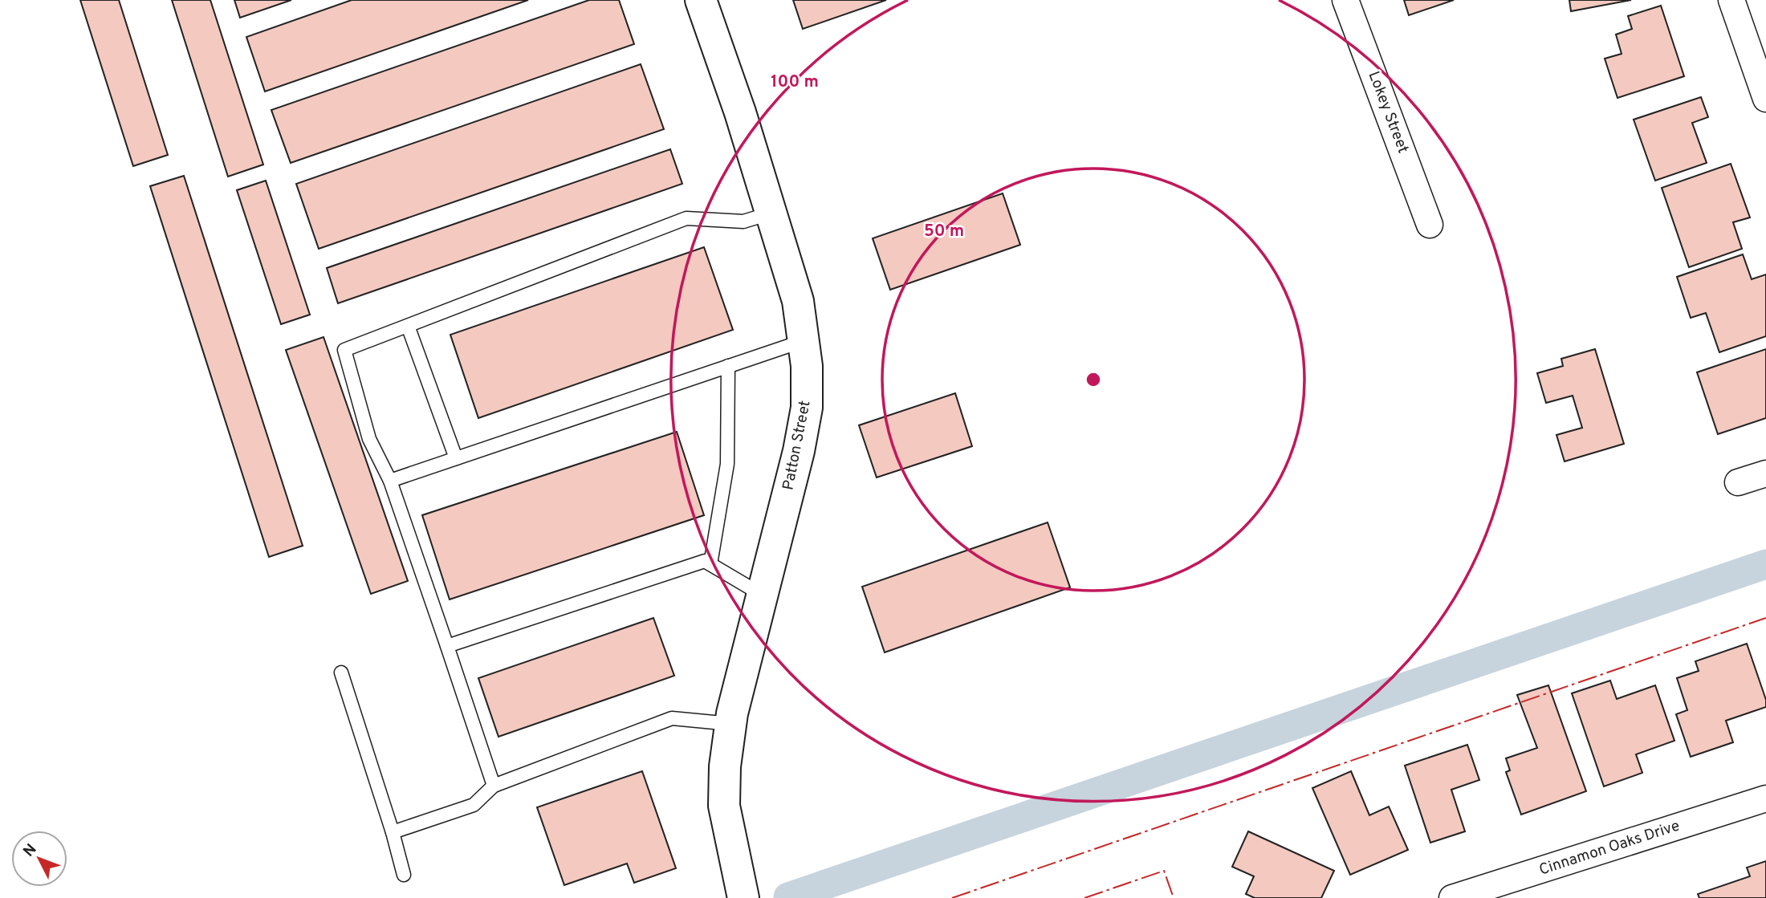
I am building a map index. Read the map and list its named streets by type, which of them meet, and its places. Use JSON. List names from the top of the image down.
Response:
{
  "streets": {
    "street": ["Lokey Street", "Patton Street", "Cinnamon Oaks Drive"]
  },
  "north": "top left",
  "rings": ["100 m", "50 m"]
}
